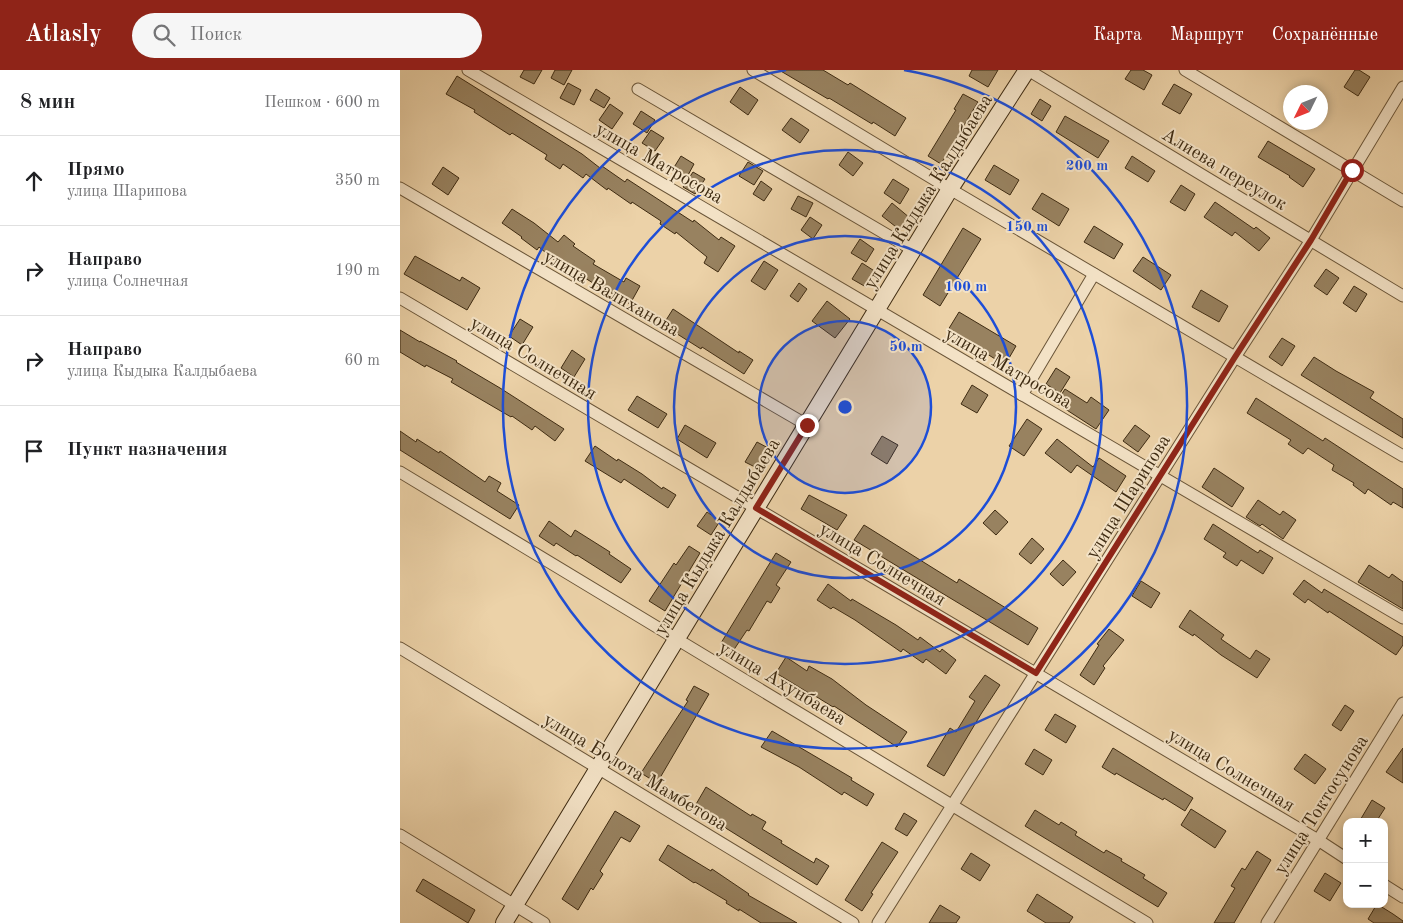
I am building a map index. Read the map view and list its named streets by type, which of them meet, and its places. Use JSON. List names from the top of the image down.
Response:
{
  "streets": {
    "street": [
      "улица Матросова",
      "Алиева переулок",
      "улица Кыдыка Калдыбаева",
      "улица Валиханова",
      "улица Солнечная",
      "улица Шарипова",
      "улица Ахунбаева",
      "улица Болота Мамбетова",
      "улица Токтосунова"
    ]
  },
  "crossings": [
    ["улица Матросова", "улица Кыдыка Калдыбаева"],
    ["улица Матросова", "улица Шарипова"],
    ["Алиева переулок", "улица Кыдыка Калдыбаева"],
    ["Алиева переулок", "улица Шарипова"],
    ["улица Кыдыка Калдыбаева", "улица Валиханова"],
    ["улица Кыдыка Калдыбаева", "улица Солнечная"],
    ["улица Кыдыка Калдыбаева", "улица Ахунбаева"],
    ["улица Кыдыка Калдыбаева", "улица Болота Мамбетова"],
    ["улица Солнечная", "улица Шарипова"],
    ["улица Солнечная", "улица Токтосунова"],
    ["улица Шарипова", "улица Ахунбаева"]
  ],
  "north": "bottom left",
  "page": {
    "header": "Atlasly",
    "search": "Поиск",
    "nav": ["Карта", "Маршрут", "Сохранённые"],
    "heading": ["8 мин", "Пешком · 600 m"],
    "list": [
      ["Прямо", "улица Шарипова", "350 m"],
      ["Направо", "улица Солнечная", "190 m"],
      ["Направо", "улица Кыдыка Калдыбаева", "60 m"],
      "Пункт назначения"
    ],
    "map_buttons": ["+", "−"]
  },
  "rings": [
    "200 m",
    "150 m",
    "100 m",
    "50 m"
  ]
}
